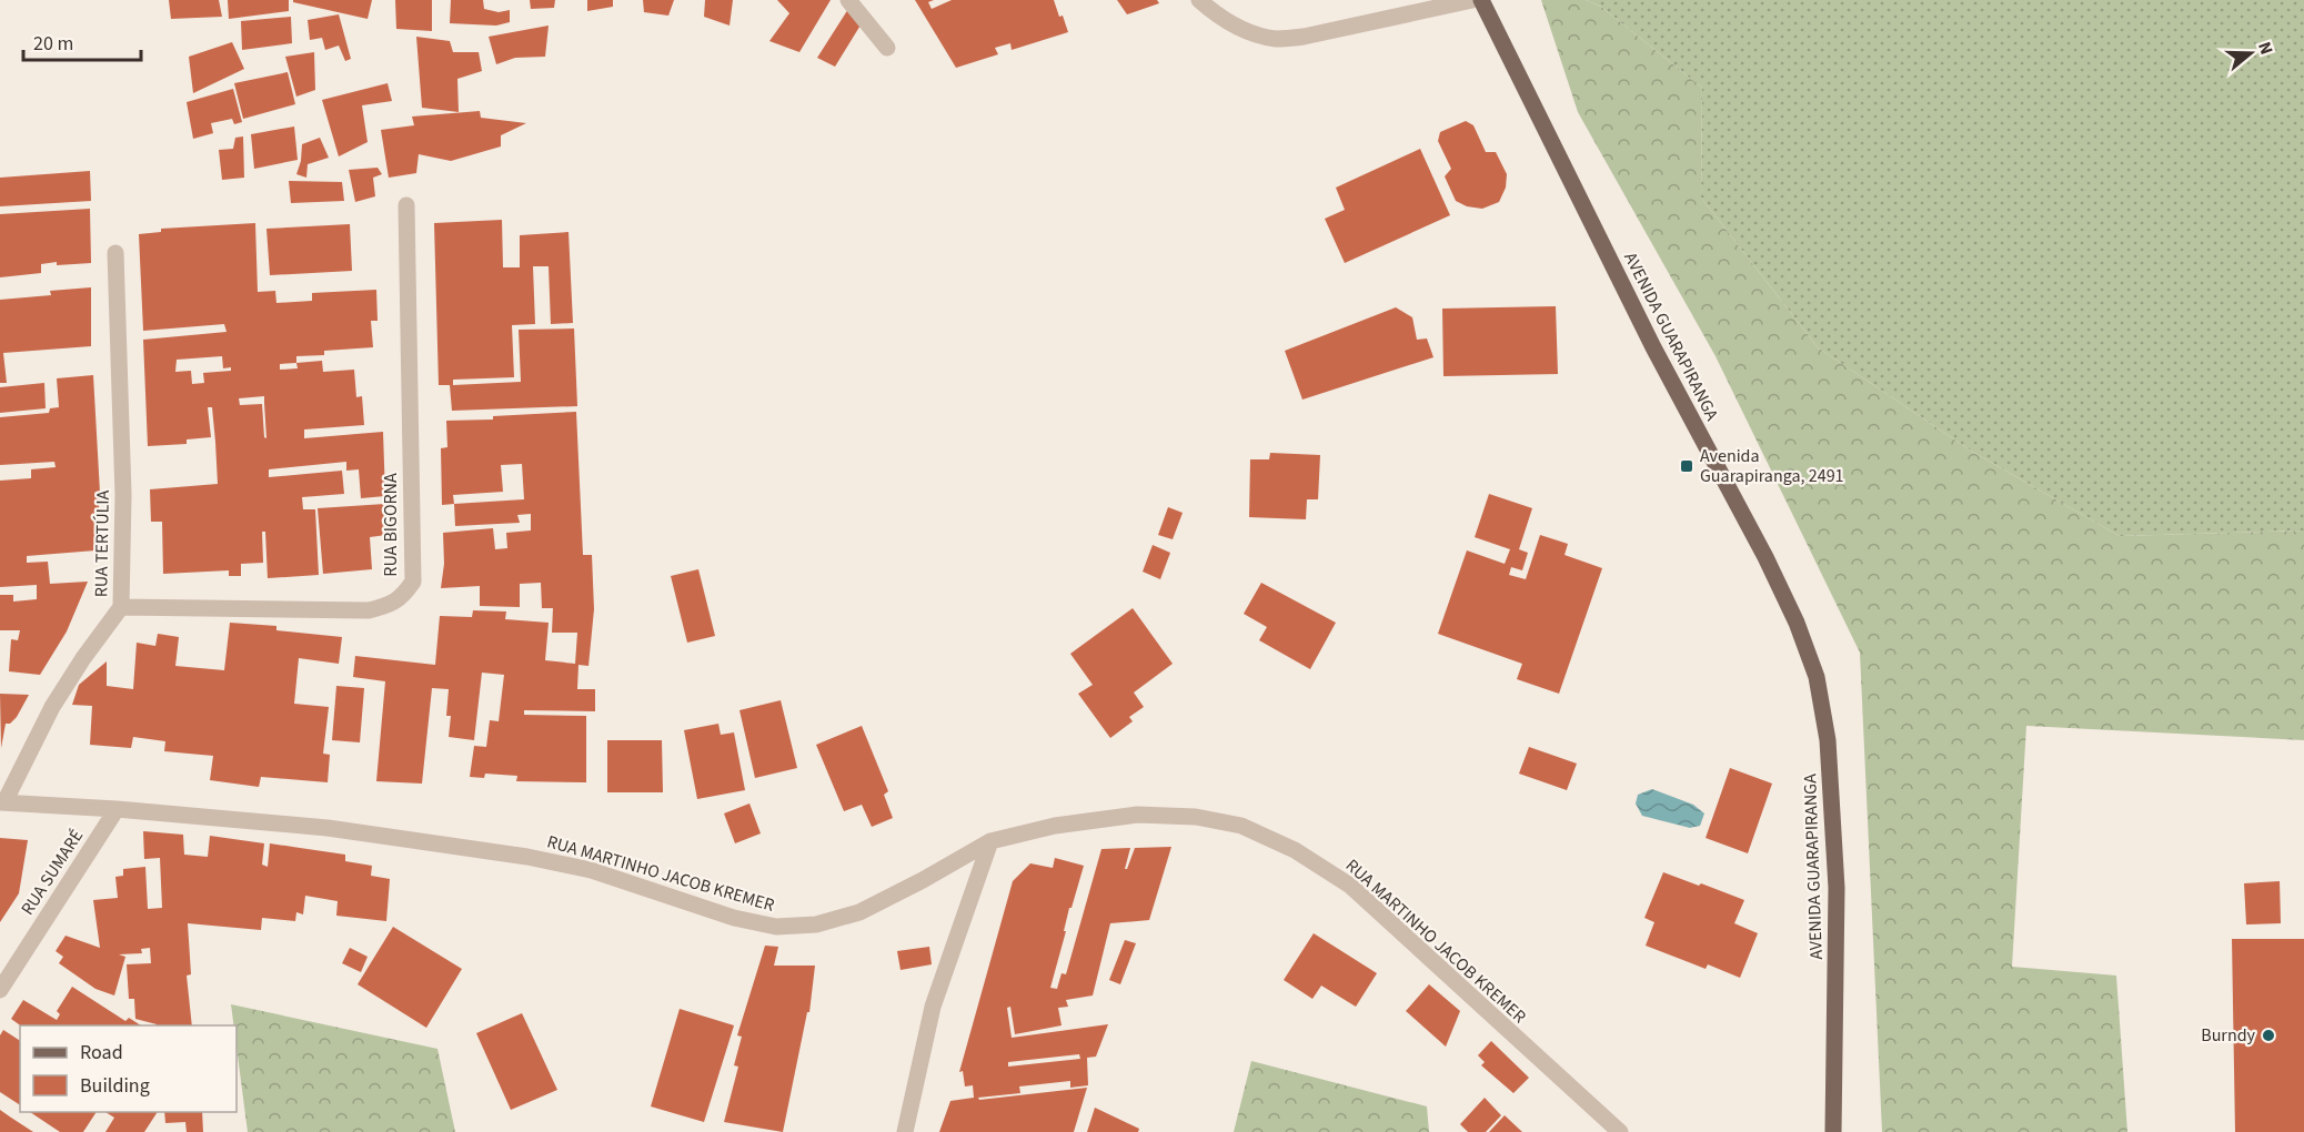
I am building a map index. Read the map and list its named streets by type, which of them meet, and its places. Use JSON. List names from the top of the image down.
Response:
{
  "streets": {
    "main road": ["AVENIDA GUARAPIRANGA"],
    "street": [
      "RUA BIGORNA",
      "RUA TERTÚLIA",
      "RUA SUMARÉ",
      "RUA MARTINHO JACOB KREMER"
    ]
  },
  "crossings": [
    ["RUA BIGORNA", "RUA TERTÚLIA"],
    ["RUA TERTÚLIA", "RUA MARTINHO JACOB KREMER"],
    ["RUA SUMARÉ", "RUA MARTINHO JACOB KREMER"]
  ],
  "places": {
    "transit": ["Avenida Guarapiranga, 2491"],
    "other": ["Burndy"]
  },
  "legend": ["Road", "Building"],
  "scale_bar": "20 m",
  "north": "right"
}
